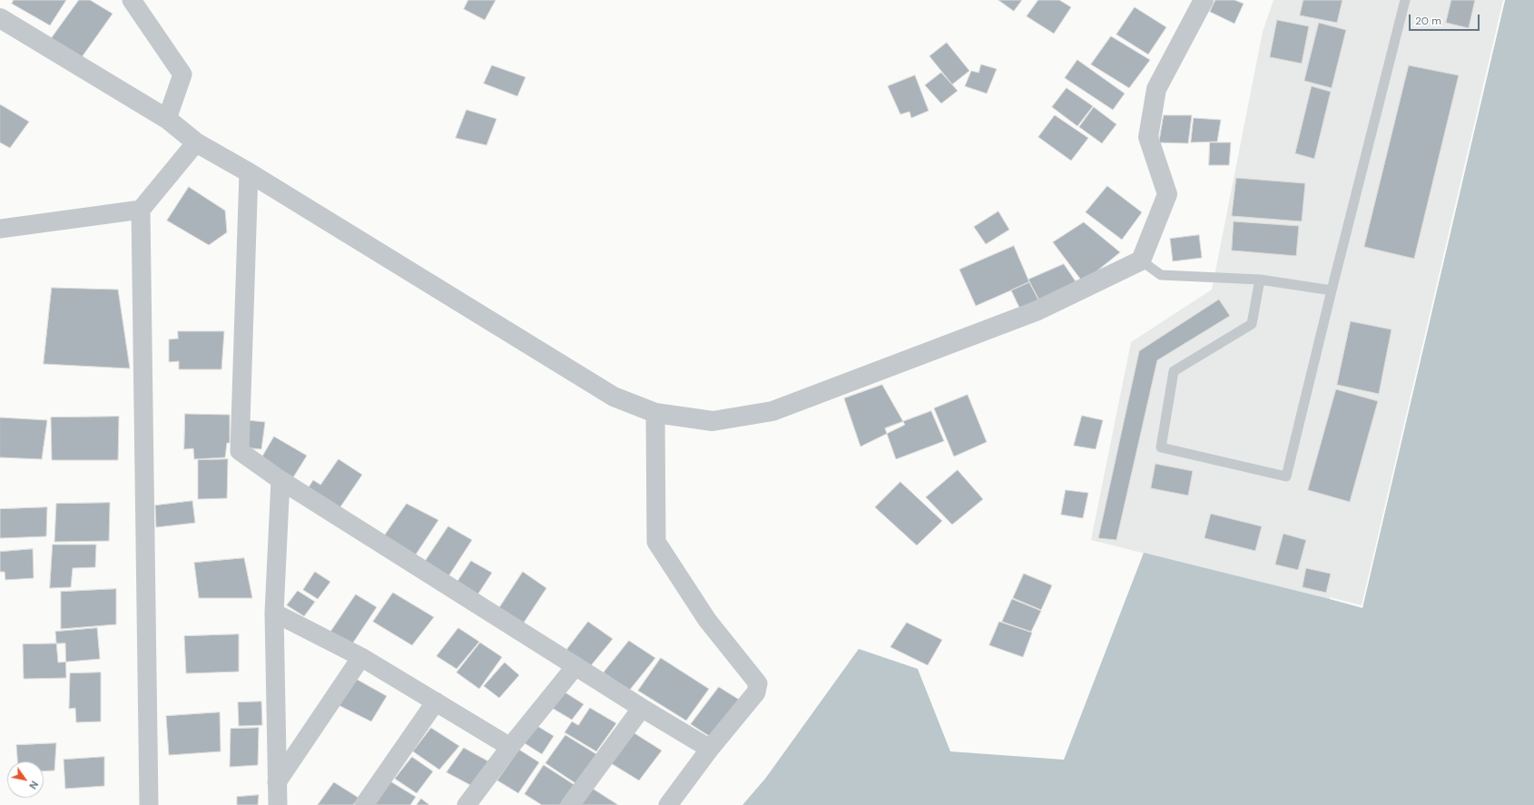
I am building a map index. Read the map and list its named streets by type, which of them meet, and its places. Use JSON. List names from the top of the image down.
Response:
{
  "scale_bar": "20 m",
  "north": "bottom right"
}
